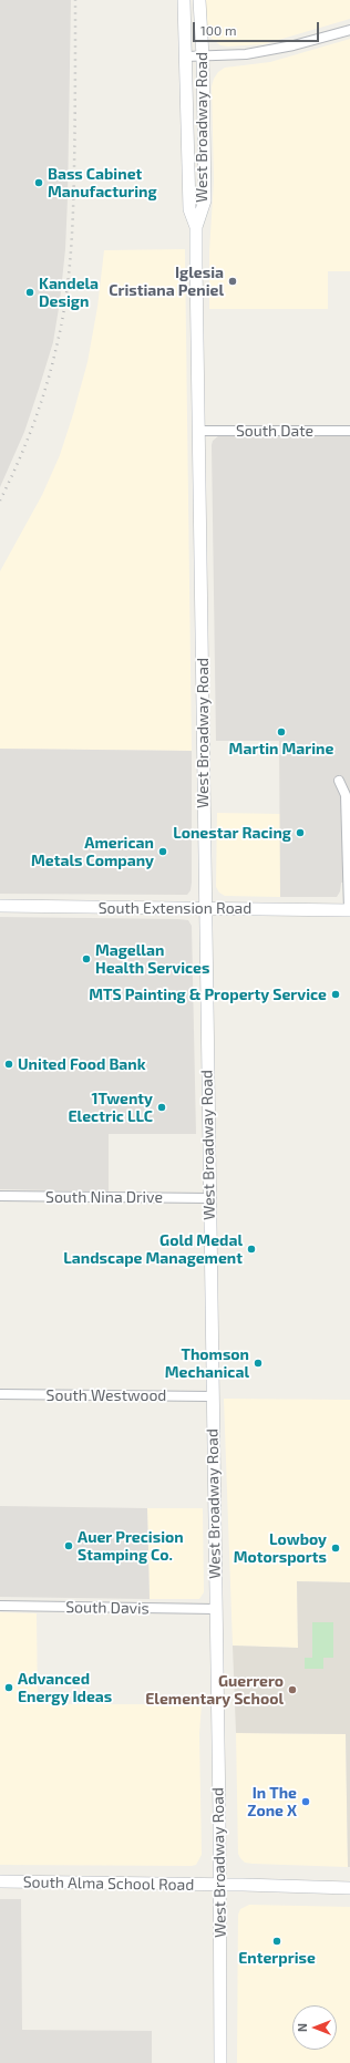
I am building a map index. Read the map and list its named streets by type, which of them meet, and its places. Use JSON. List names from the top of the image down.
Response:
{
  "streets": {
    "main road": ["West Broadway Road", "South Extension Road", "South Alma School Road"],
    "street": [
      "South Date",
      "South Nina Drive",
      "South Westwood",
      "South Davis"
    ]
  },
  "crossings": [
    ["West Broadway Road", "South Date"],
    ["West Broadway Road", "South Extension Road"],
    ["West Broadway Road", "South Nina Drive"],
    ["West Broadway Road", "South Westwood"],
    ["West Broadway Road", "South Davis"],
    ["West Broadway Road", "South Alma School Road"]
  ],
  "places": [
    "Bass Cabinet Manufacturing",
    "Iglesia Cristiana Peniel",
    "Kandela Design",
    "Martin Marine",
    "Lonestar Racing",
    "American Metals Company",
    "Magellan Health Services",
    "MTS Painting & Property Service",
    "United Food Bank",
    "1Twenty Electric LLC",
    "Gold Medal Landscape Management",
    "Thomson Mechanical",
    "Auer Precision Stamping Co.",
    "Lowboy Motorsports",
    "Advanced Energy Ideas",
    "Guerrero Elementary School",
    "In The Zone X",
    "Enterprise"
  ],
  "scale_bar": "100 m",
  "north": "left"
}
